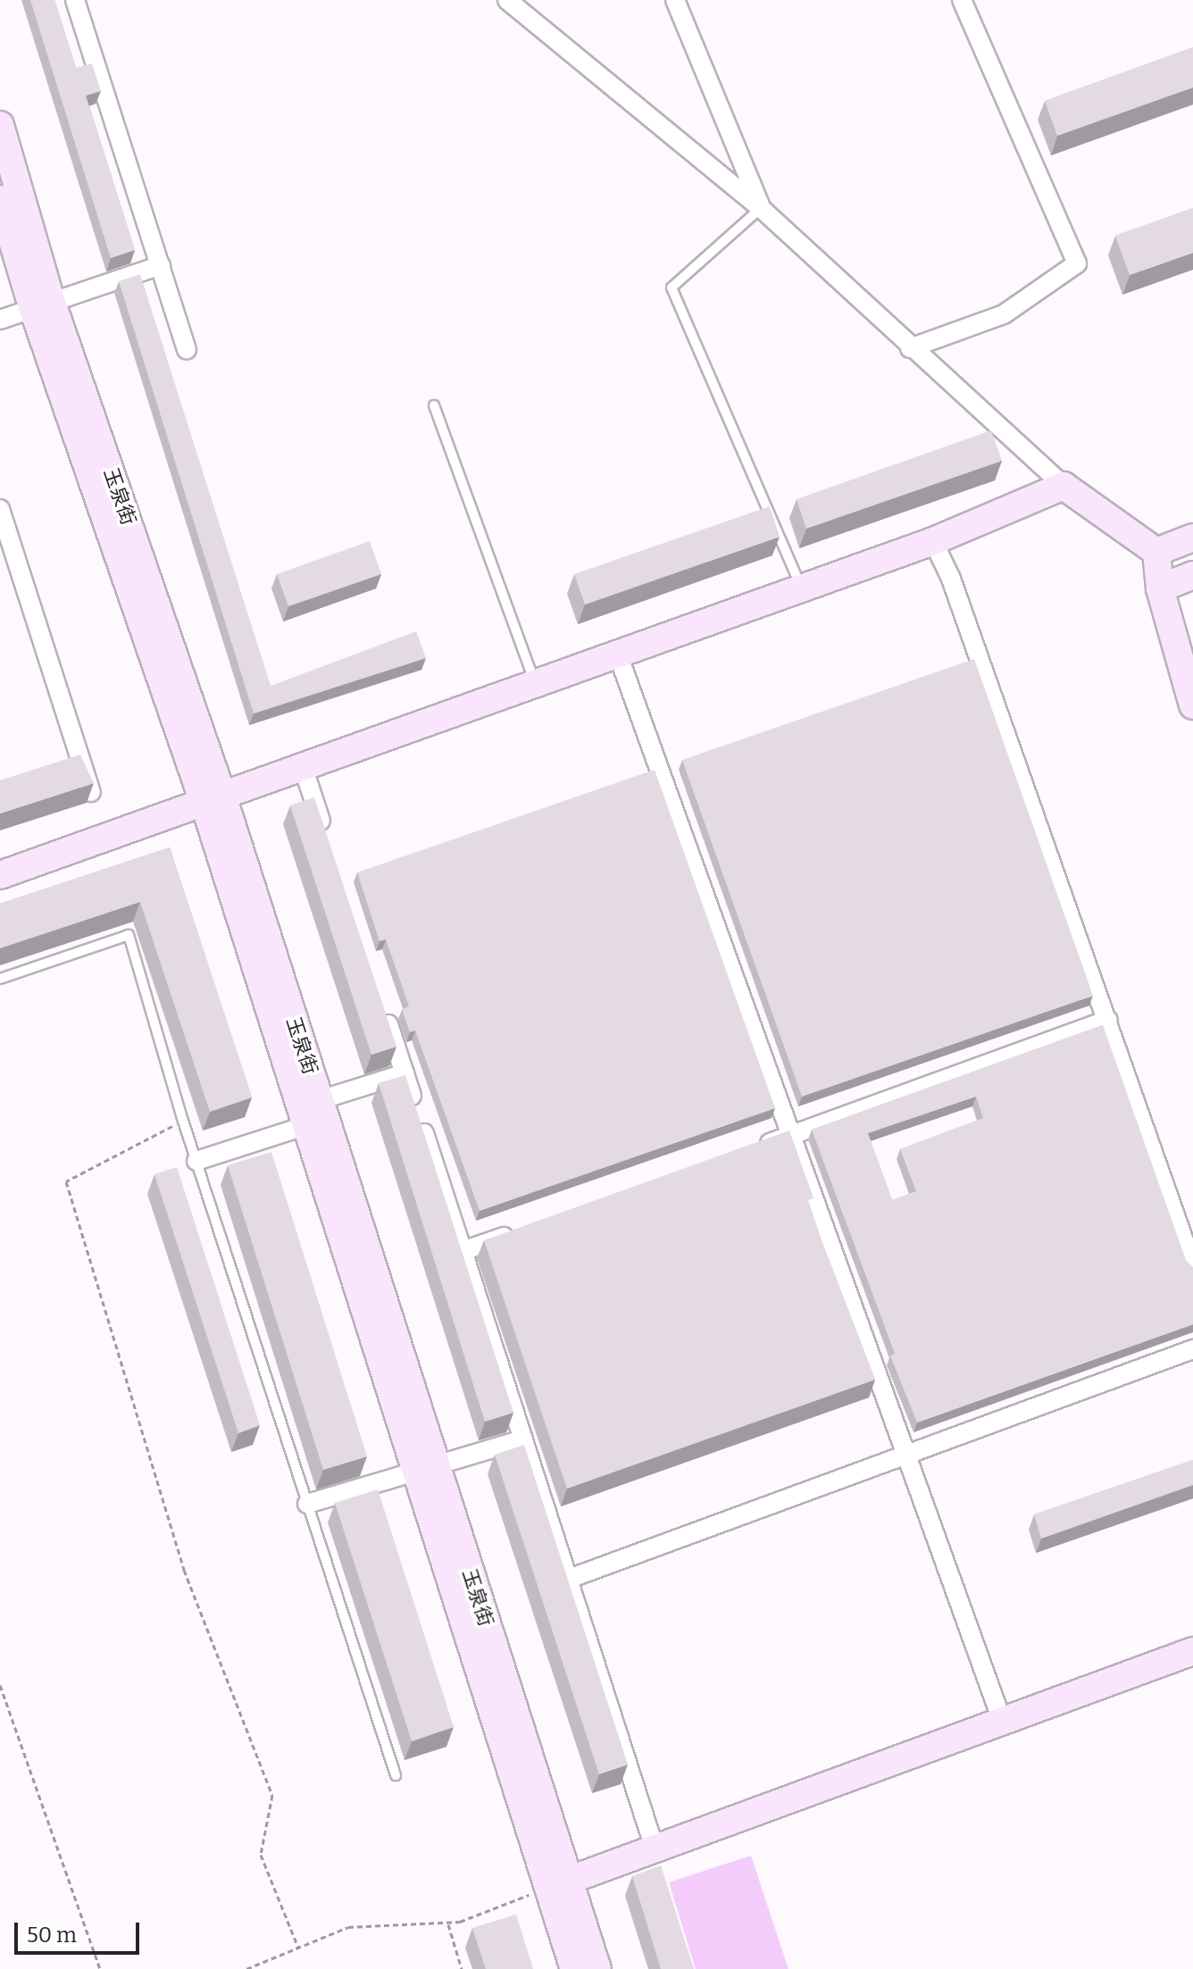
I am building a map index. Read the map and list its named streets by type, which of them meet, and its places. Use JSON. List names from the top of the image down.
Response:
{
  "streets": {
    "street": ["玉泉街"]
  },
  "scale_bar": "50 m"
}
